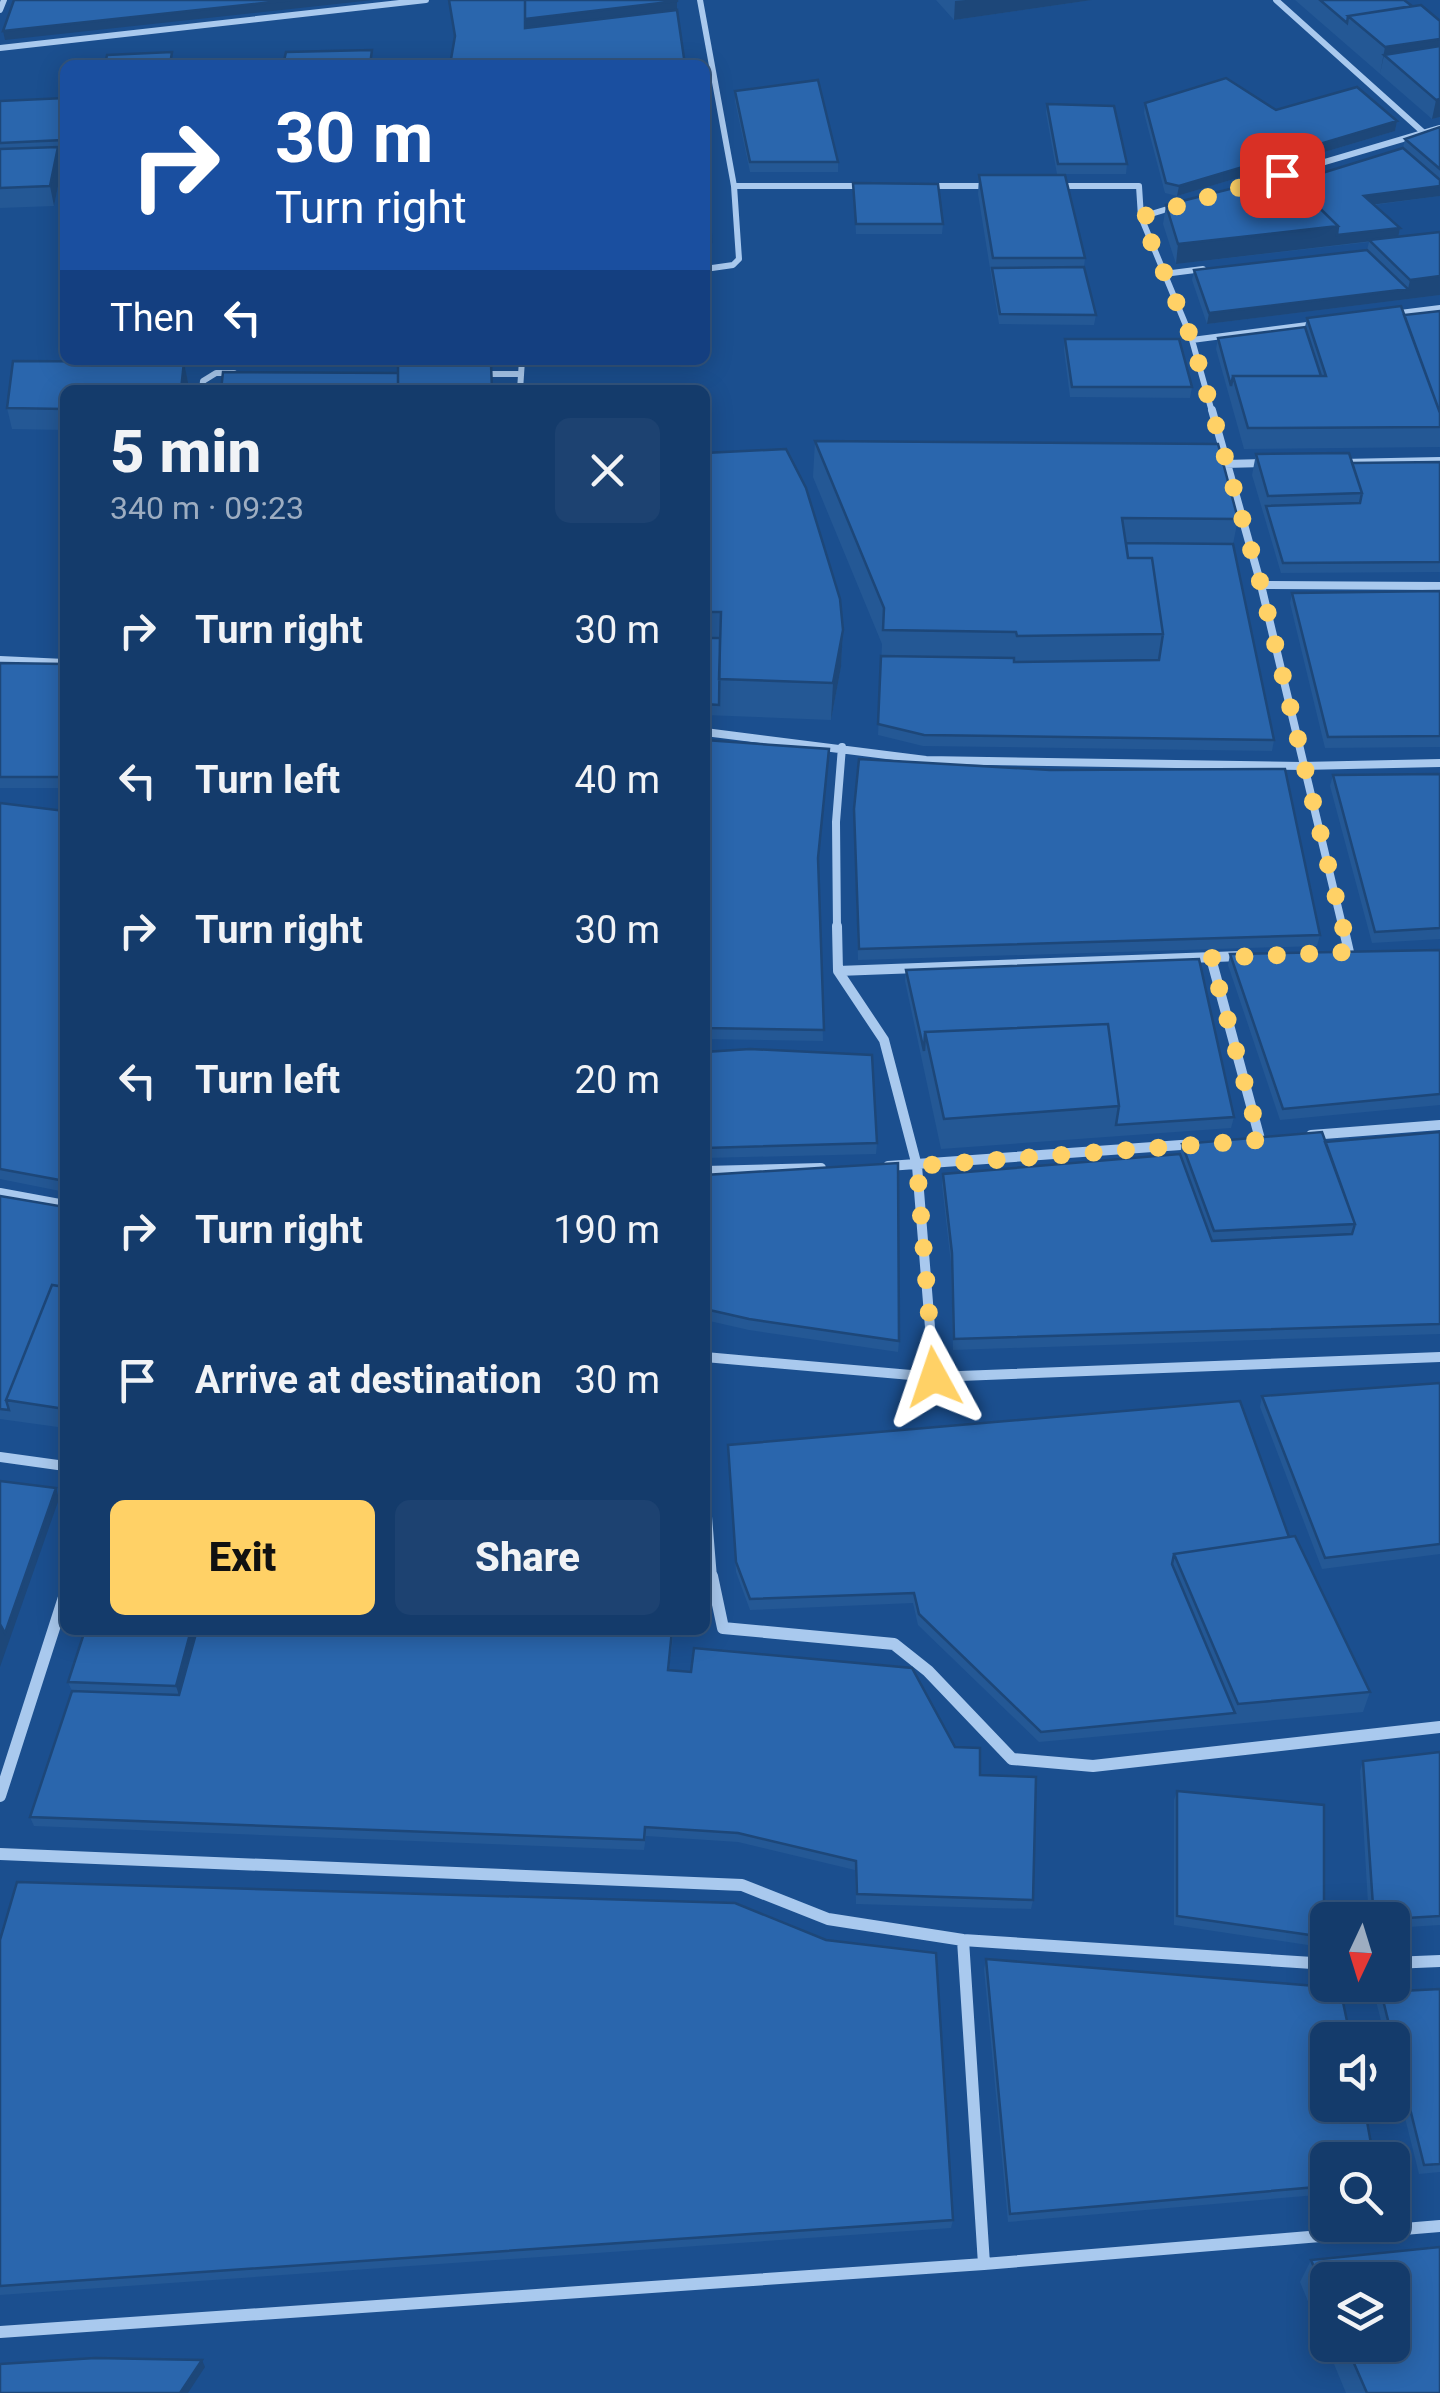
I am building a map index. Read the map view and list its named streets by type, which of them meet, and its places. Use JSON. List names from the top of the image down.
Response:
{
  "north": "bottom",
  "page": {
    "turn": ["30 m", "Turn right"],
    "then": "Then",
    "heading": ["5 min", "340 m · 09:23"],
    "list": [
      {
        "name": "Turn right",
        "value": "30 m"
      },
      {
        "name": "Turn left",
        "value": "40 m"
      },
      {
        "name": "Turn right",
        "value": "30 m"
      },
      {
        "name": "Turn left",
        "value": "20 m"
      },
      {
        "name": "Turn right",
        "value": "190 m"
      },
      {
        "name": "Arrive at destination",
        "value": "30 m"
      }
    ],
    "buttons": ["Exit", "Share"]
  }
}
